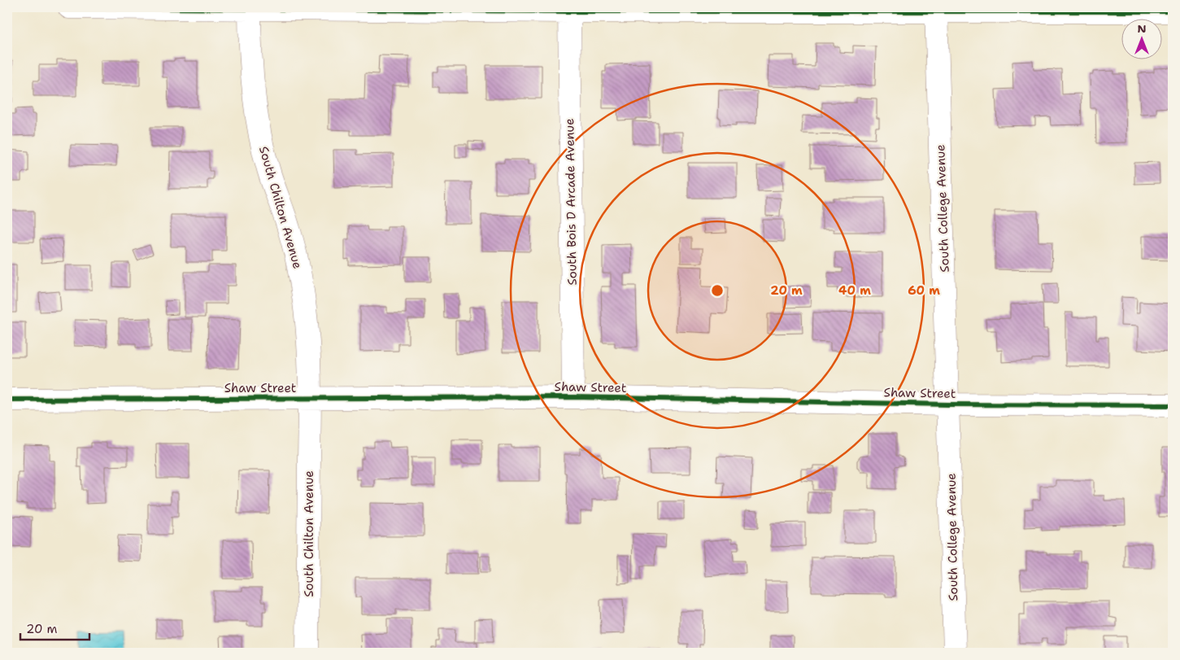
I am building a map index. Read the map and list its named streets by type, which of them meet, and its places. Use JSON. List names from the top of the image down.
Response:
{
  "streets": {
    "street": [
      "South Bois D Arcade Avenue",
      "South Chilton Avenue",
      "South College Avenue",
      "Shaw Street"
    ]
  },
  "crossings": [
    ["South Bois D Arcade Avenue", "Shaw Street"],
    ["South Chilton Avenue", "Shaw Street"],
    ["South College Avenue", "Shaw Street"]
  ],
  "scale_bar": "20 m",
  "north": "top",
  "rings": ["20 m", "40 m", "60 m"]
}
